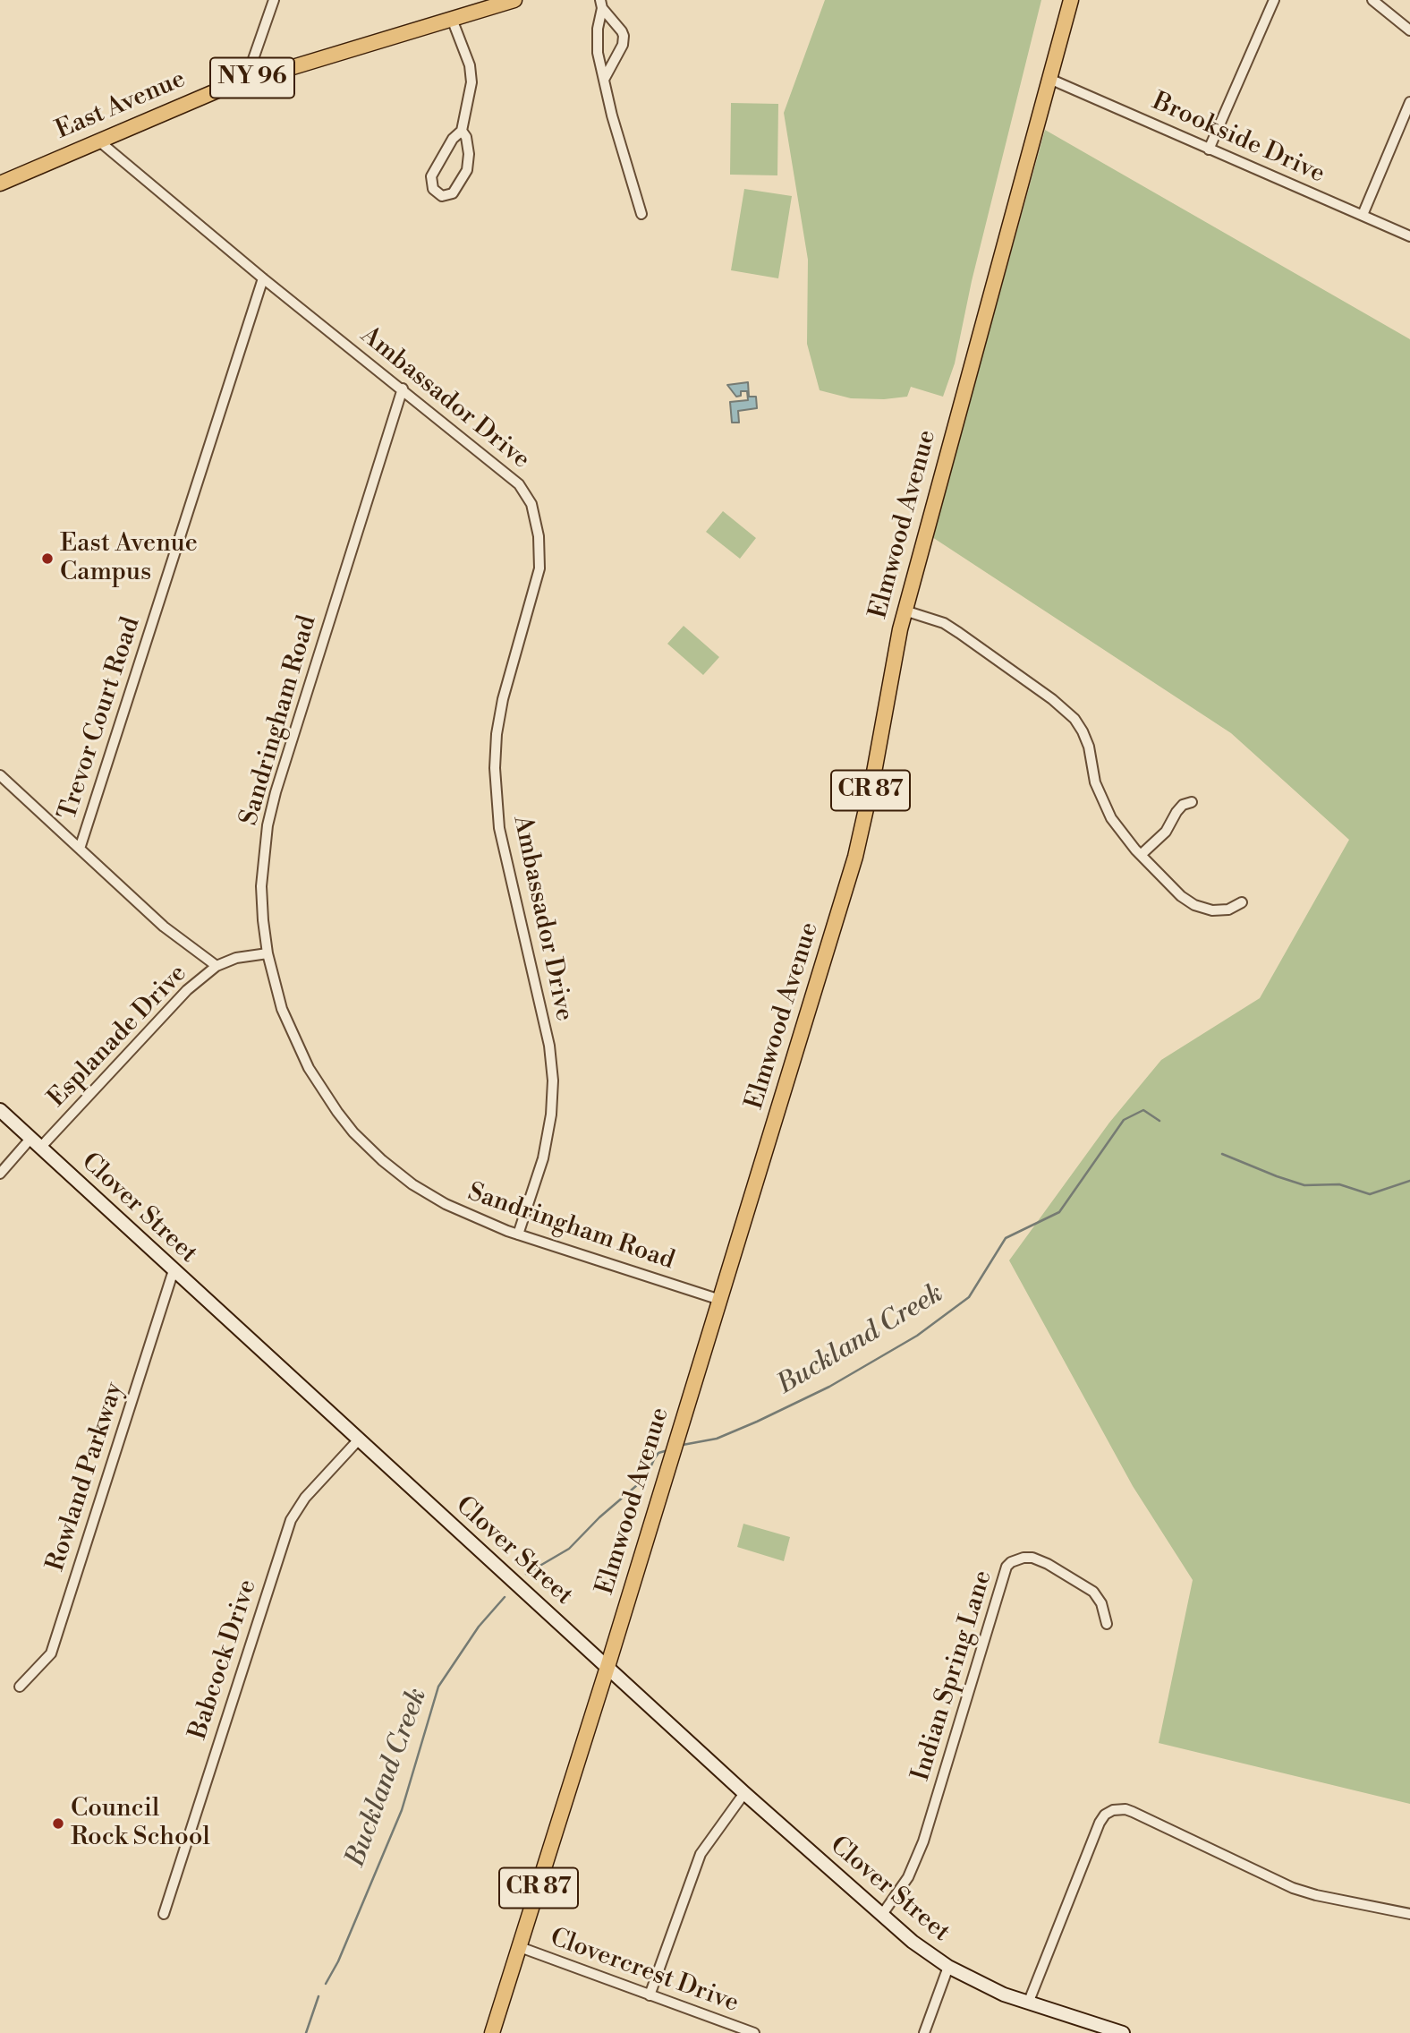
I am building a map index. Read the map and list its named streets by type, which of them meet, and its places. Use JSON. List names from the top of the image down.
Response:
{
  "streets": {
    "main road": [
      "NY 96",
      "East Avenue",
      "Elmwood Avenue",
      "CR 87",
      "Clover Street"
    ],
    "street": [
      "Brookside Drive",
      "Ambassador Drive",
      "Trevor Court Road",
      "Sandringham Road",
      "Esplanade Drive",
      "Rowland Parkway",
      "Babcock Drive",
      "Indian Spring Lane",
      "Clovercrest Drive"
    ]
  },
  "crossings": [
    ["East Avenue", "Ambassador Drive"],
    ["Brookside Drive", "Elmwood Avenue"],
    ["Ambassador Drive", "Trevor Court Road"],
    ["Ambassador Drive", "Sandringham Road"],
    ["Elmwood Avenue", "Sandringham Road"],
    ["Elmwood Avenue", "Clover Street"],
    ["Elmwood Avenue", "Clovercrest Drive"],
    ["Sandringham Road", "Esplanade Drive"],
    ["Esplanade Drive", "Clover Street"],
    ["Clover Street", "Rowland Parkway"],
    ["Clover Street", "Babcock Drive"],
    ["Clover Street", "Indian Spring Lane"]
  ],
  "water": ["Buckland Creek"],
  "places": ["East Avenue Campus", "Council Rock School"]
}
